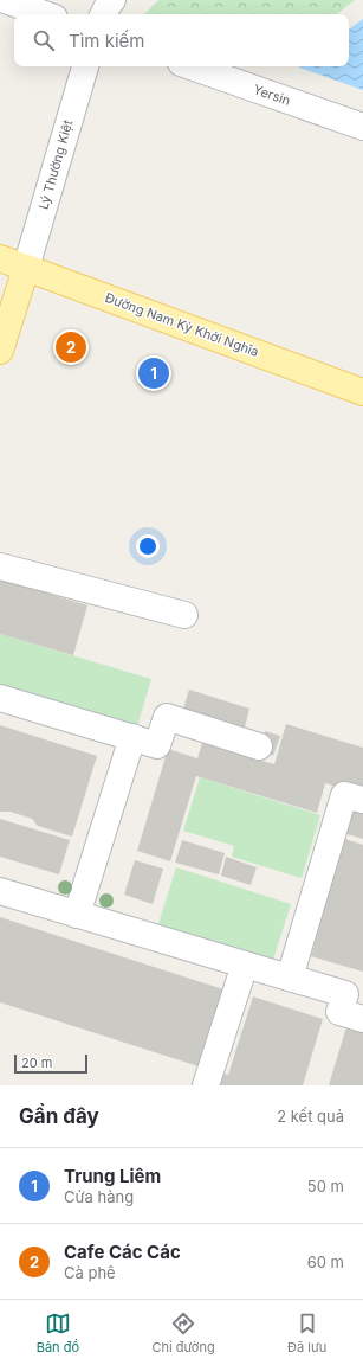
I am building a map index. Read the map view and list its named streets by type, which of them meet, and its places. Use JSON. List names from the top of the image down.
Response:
{
  "streets": {
    "main road": ["Đường Nam Kỳ Khởi Nghĩa"],
    "street": ["Yersin", "Lý Thường Kiệt"]
  },
  "crossings": [
    ["Lý Thường Kiệt", "Đường Nam Kỳ Khởi Nghĩa"]
  ],
  "scale_bar": "20 m",
  "page": {
    "search": "Tìm kiếm",
    "pins": ["2", "1"],
    "scale": "20 m",
    "heading": ["Gần đây", "2 kết quả"],
    "list": [
      {
        "mark": "1",
        "name": "Trung Liêm",
        "note": "Cửa hàng",
        "value": "50 m"
      },
      {
        "mark": "2",
        "name": "Cafe Các Các",
        "note": "Cà phê",
        "value": "60 m"
      }
    ],
    "nav": ["Bản đồ", "Chỉ đường", "Đã lưu"]
  }
}
